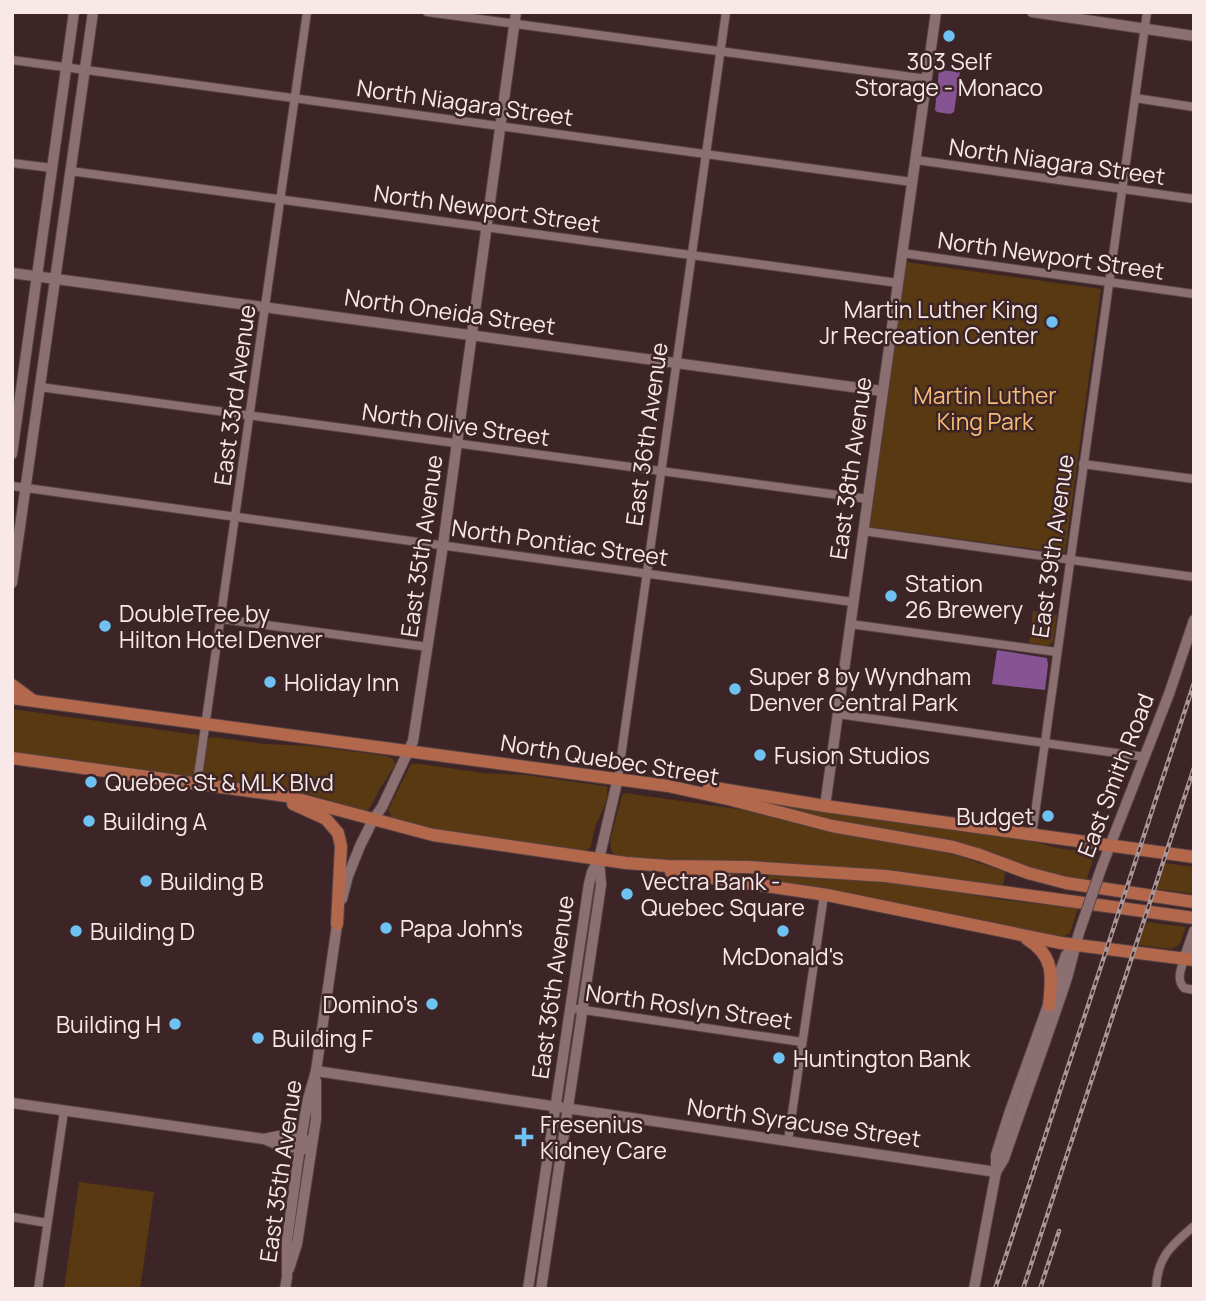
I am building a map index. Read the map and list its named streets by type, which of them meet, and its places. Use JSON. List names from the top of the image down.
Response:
{
  "streets": {
    "main road": ["North Quebec Street"],
    "street": [
      "North Niagara Street",
      "North Newport Street",
      "North Oneida Street",
      "East 33rd Avenue",
      "North Olive Street",
      "East 36th Avenue",
      "East 38th Avenue",
      "North Pontiac Street",
      "East 35th Avenue",
      "East 39th Avenue",
      "East Smith Road",
      "North Roslyn Street",
      "North Syracuse Street"
    ]
  },
  "crossings": [
    ["North Niagara Street", "East 33rd Avenue"],
    ["North Niagara Street", "East 36th Avenue"],
    ["North Niagara Street", "East 38th Avenue"],
    ["North Niagara Street", "East 35th Avenue"],
    ["North Niagara Street", "East 39th Avenue"],
    ["North Newport Street", "East 33rd Avenue"],
    ["North Newport Street", "East 36th Avenue"],
    ["North Newport Street", "East 38th Avenue"],
    ["North Newport Street", "East 35th Avenue"],
    ["North Newport Street", "East 39th Avenue"],
    ["North Oneida Street", "East 33rd Avenue"],
    ["North Oneida Street", "East 36th Avenue"],
    ["North Oneida Street", "East 38th Avenue"],
    ["North Oneida Street", "East 35th Avenue"],
    ["East 33rd Avenue", "North Olive Street"],
    ["East 33rd Avenue", "North Pontiac Street"],
    ["East 33rd Avenue", "North Quebec Street"],
    ["North Olive Street", "East 36th Avenue"],
    ["North Olive Street", "East 38th Avenue"],
    ["North Olive Street", "East 35th Avenue"],
    ["East 36th Avenue", "North Pontiac Street"],
    ["East 36th Avenue", "North Quebec Street"],
    ["East 36th Avenue", "North Roslyn Street"],
    ["East 36th Avenue", "North Syracuse Street"],
    ["East 38th Avenue", "North Pontiac Street"],
    ["North Pontiac Street", "East 35th Avenue"],
    ["East 35th Avenue", "North Quebec Street"],
    ["East 35th Avenue", "North Syracuse Street"],
    ["East Smith Road", "North Syracuse Street"]
  ],
  "parks": ["Martin Luther King Park"],
  "places": {
    "other": [
      "303 Self Storage - Monaco",
      "Martin Luther King Jr Recreation Center",
      "Station 26 Brewery",
      "DoubleTree by Hilton Hotel Denver",
      "Holiday Inn",
      "Super 8 by Wyndham Denver Central Park",
      "Fusion Studios",
      "Quebec St & MLK Blvd",
      "Budget",
      "Building A",
      "Building B",
      "Vectra Bank - Quebec Square",
      "Papa John's",
      "Building D",
      "McDonald's",
      "Domino's",
      "Building H",
      "Building F",
      "Huntington Bank"
    ],
    "health": ["Fresenius Kidney Care"]
  }
}
